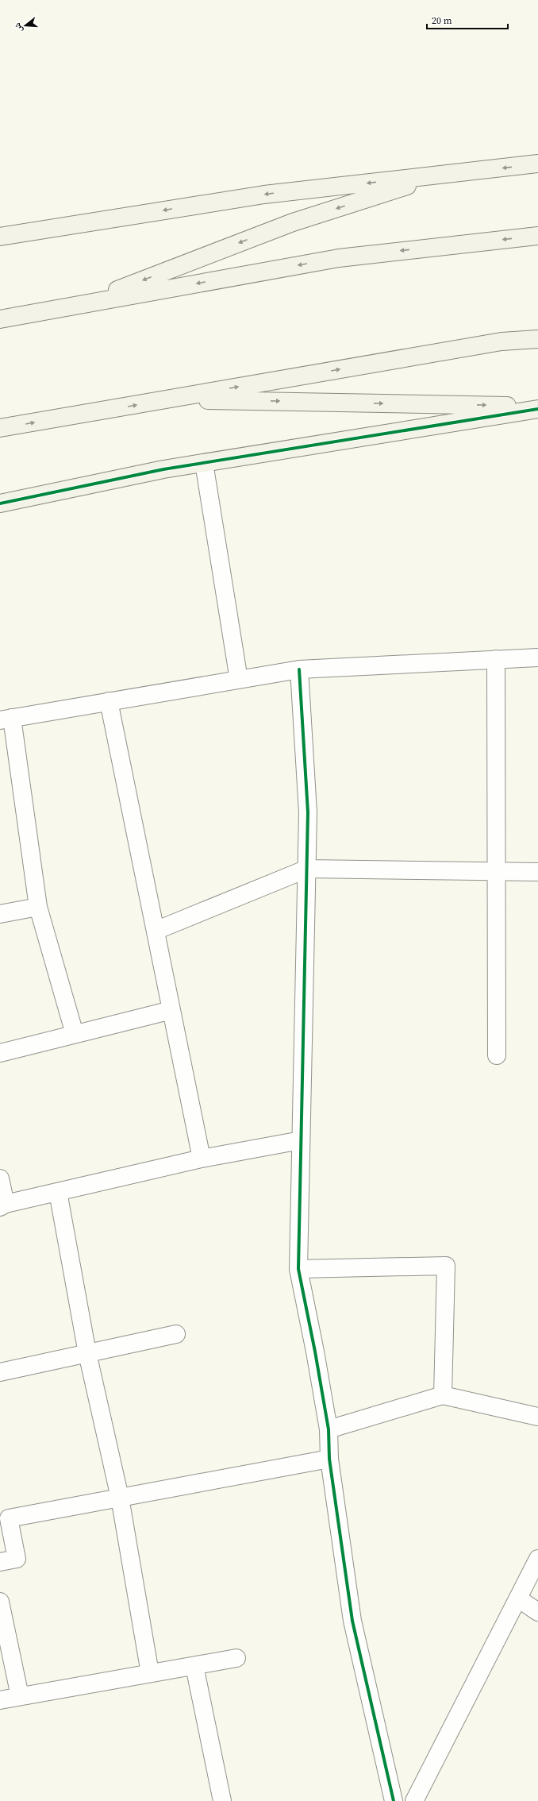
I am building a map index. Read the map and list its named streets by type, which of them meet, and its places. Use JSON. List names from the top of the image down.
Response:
{
  "scale_bar": "20 m",
  "north": "left"
}
